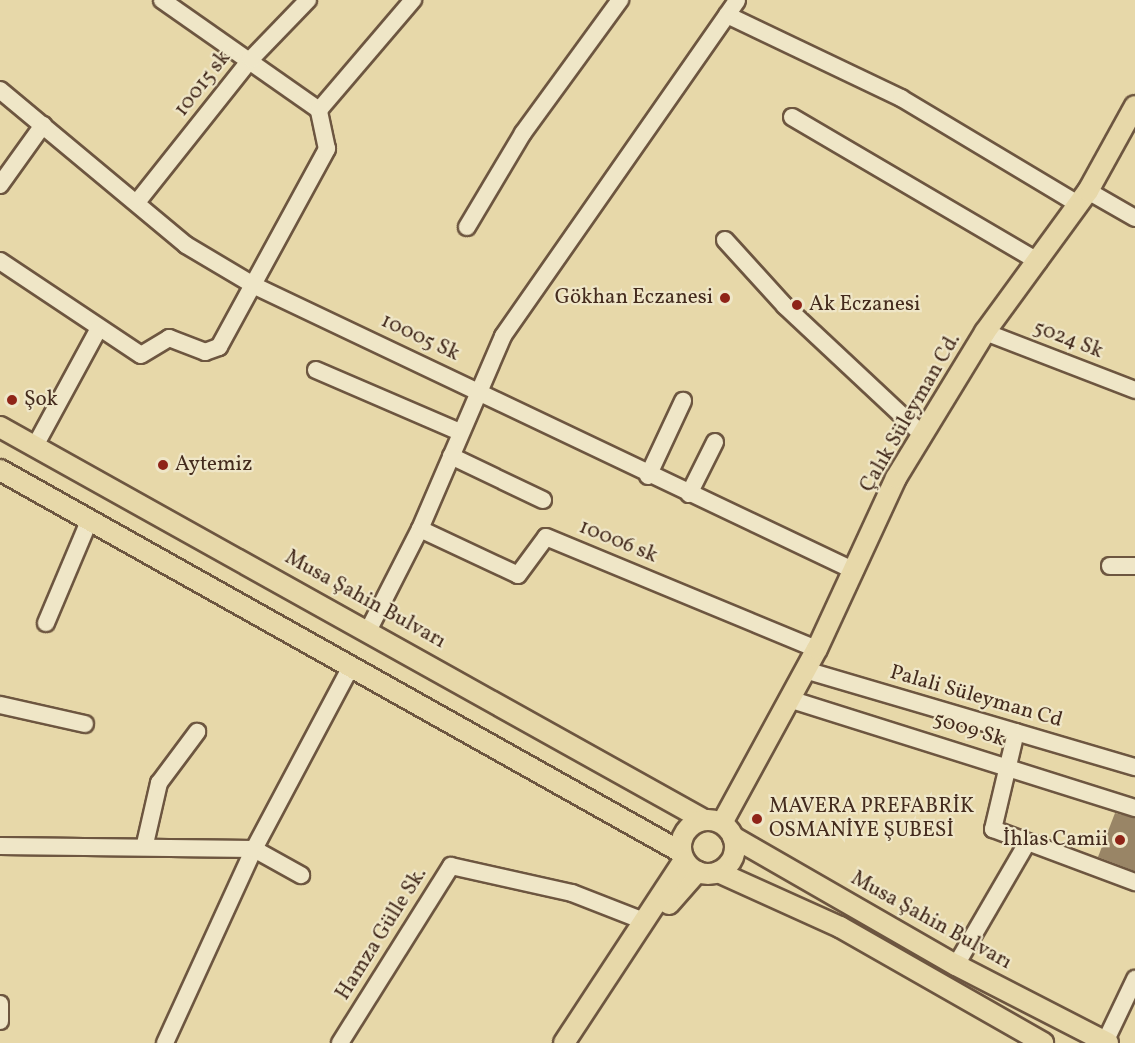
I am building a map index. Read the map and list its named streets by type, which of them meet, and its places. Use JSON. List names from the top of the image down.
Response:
{
  "streets": {
    "main road": ["Çalık Süleyman Cd.", "Musa Şahin Bulvarı"],
    "street": [
      "10015 sk",
      "10005 Sk",
      "5024 Sk",
      "10006 sk",
      "Palali Süleyman Cd",
      "5009 Sk",
      "Hamza Gülle Sk."
    ]
  },
  "crossings": [
    ["10015 sk", "10005 Sk"],
    ["10005 Sk", "Çalık Süleyman Cd."],
    ["5024 Sk", "Çalık Süleyman Cd."],
    ["Çalık Süleyman Cd.", "10006 sk"],
    ["Çalık Süleyman Cd.", "Musa Şahin Bulvarı"],
    ["Çalık Süleyman Cd.", "Palali Süleyman Cd"],
    ["Çalık Süleyman Cd.", "5009 Sk"]
  ],
  "places": [
    "Gökhan Eczanesi",
    "Ak Eczanesi",
    "Şok",
    "Aytemiz",
    "MAVERA PREFABRİK OSMANİYE ŞUBESİ",
    "İhlas Camii"
  ]
}
